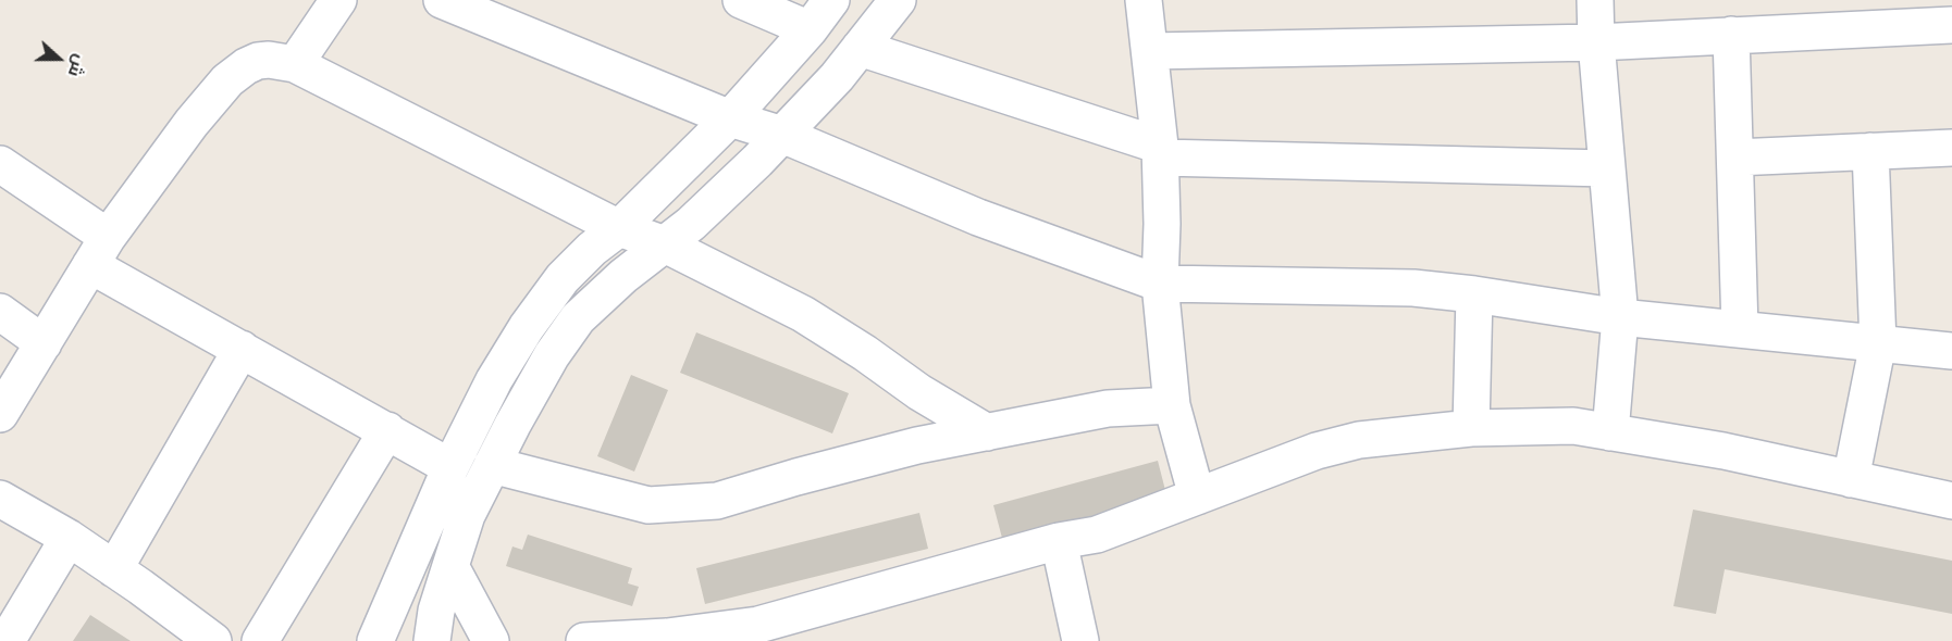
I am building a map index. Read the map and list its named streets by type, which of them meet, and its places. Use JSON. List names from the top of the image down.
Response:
{
  "north": "right"
}
